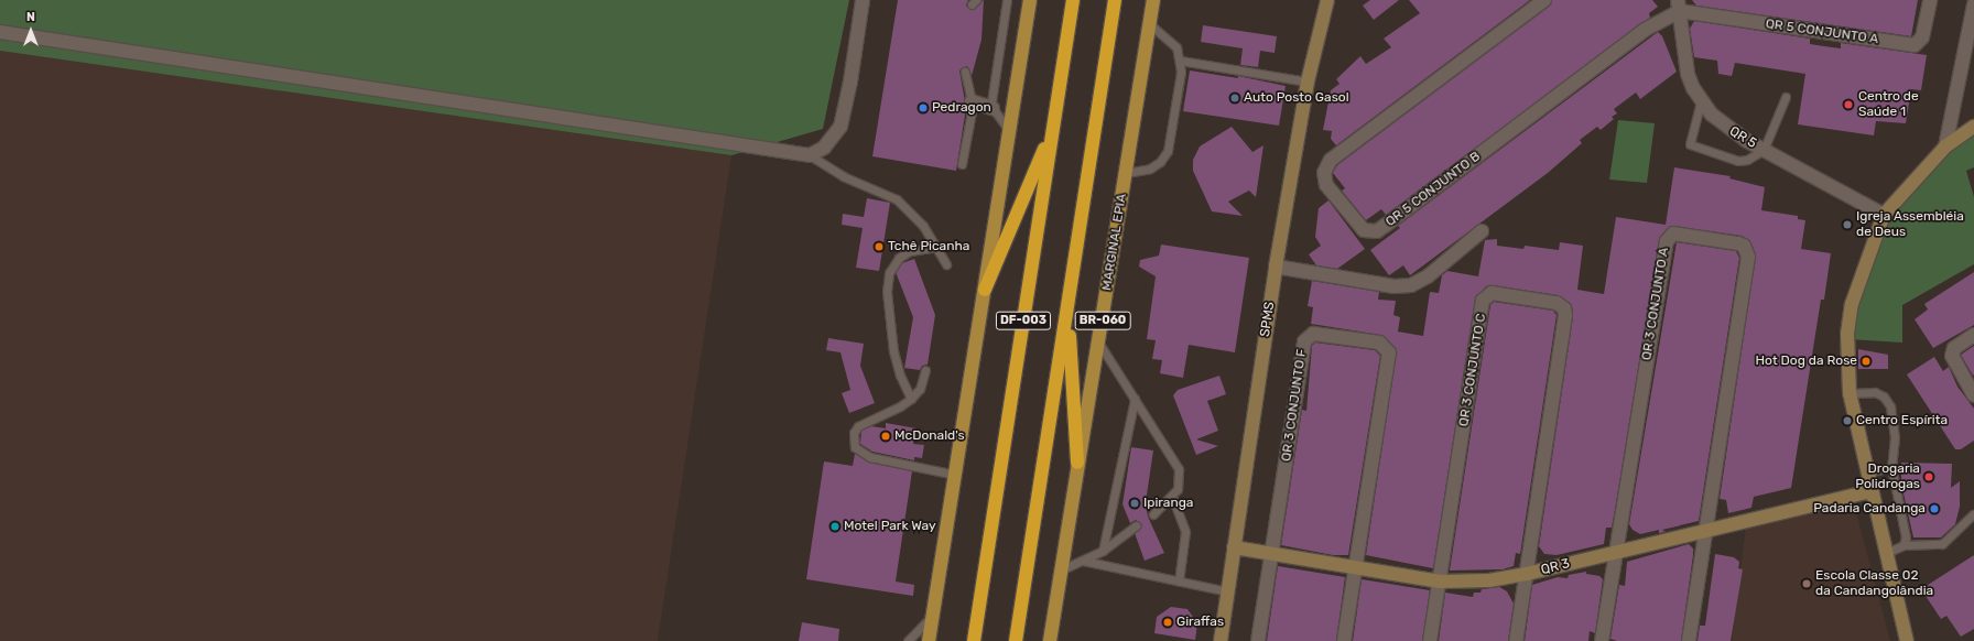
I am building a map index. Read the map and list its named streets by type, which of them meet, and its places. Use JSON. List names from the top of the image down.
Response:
{
  "streets": {
    "highway": ["DF-003"],
    "main road": ["MARGINAL EPIA", "BR-060"],
    "street": [
      "QR 5 CONJUNTO A",
      "QR 5",
      "QR 5 CONJUNTO B",
      "QR 3 CONJUNTO A",
      "SPMS",
      "QR 3 CONJUNTO C",
      "QR 3 CONJUNTO F",
      "QR 3"
    ]
  },
  "crossings": [
    ["QR 5 CONJUNTO A", "QR 5"],
    ["QR 5 CONJUNTO A", "QR 5 CONJUNTO B"],
    ["QR 5", "QR 5 CONJUNTO B"],
    ["QR 3 CONJUNTO A", "QR 3"],
    ["SPMS", "QR 3"],
    ["QR 3 CONJUNTO C", "QR 3"],
    ["QR 3 CONJUNTO F", "QR 3"]
  ],
  "places": [
    "Auto Posto Gasol",
    "Centro de Saúde 1",
    "Pedragon",
    "Igreja Assembléia de Deus",
    "Tchê Picanha",
    "Hot Dog da Rose",
    "Centro Espírita",
    "McDonald's",
    "Drogaria Polidrogas",
    "Ipiranga",
    "Padaria Candanga",
    "Motel Park Way",
    "Escola Classe 02 da Candangolândia",
    "Giraffas"
  ],
  "north": "top"
}
